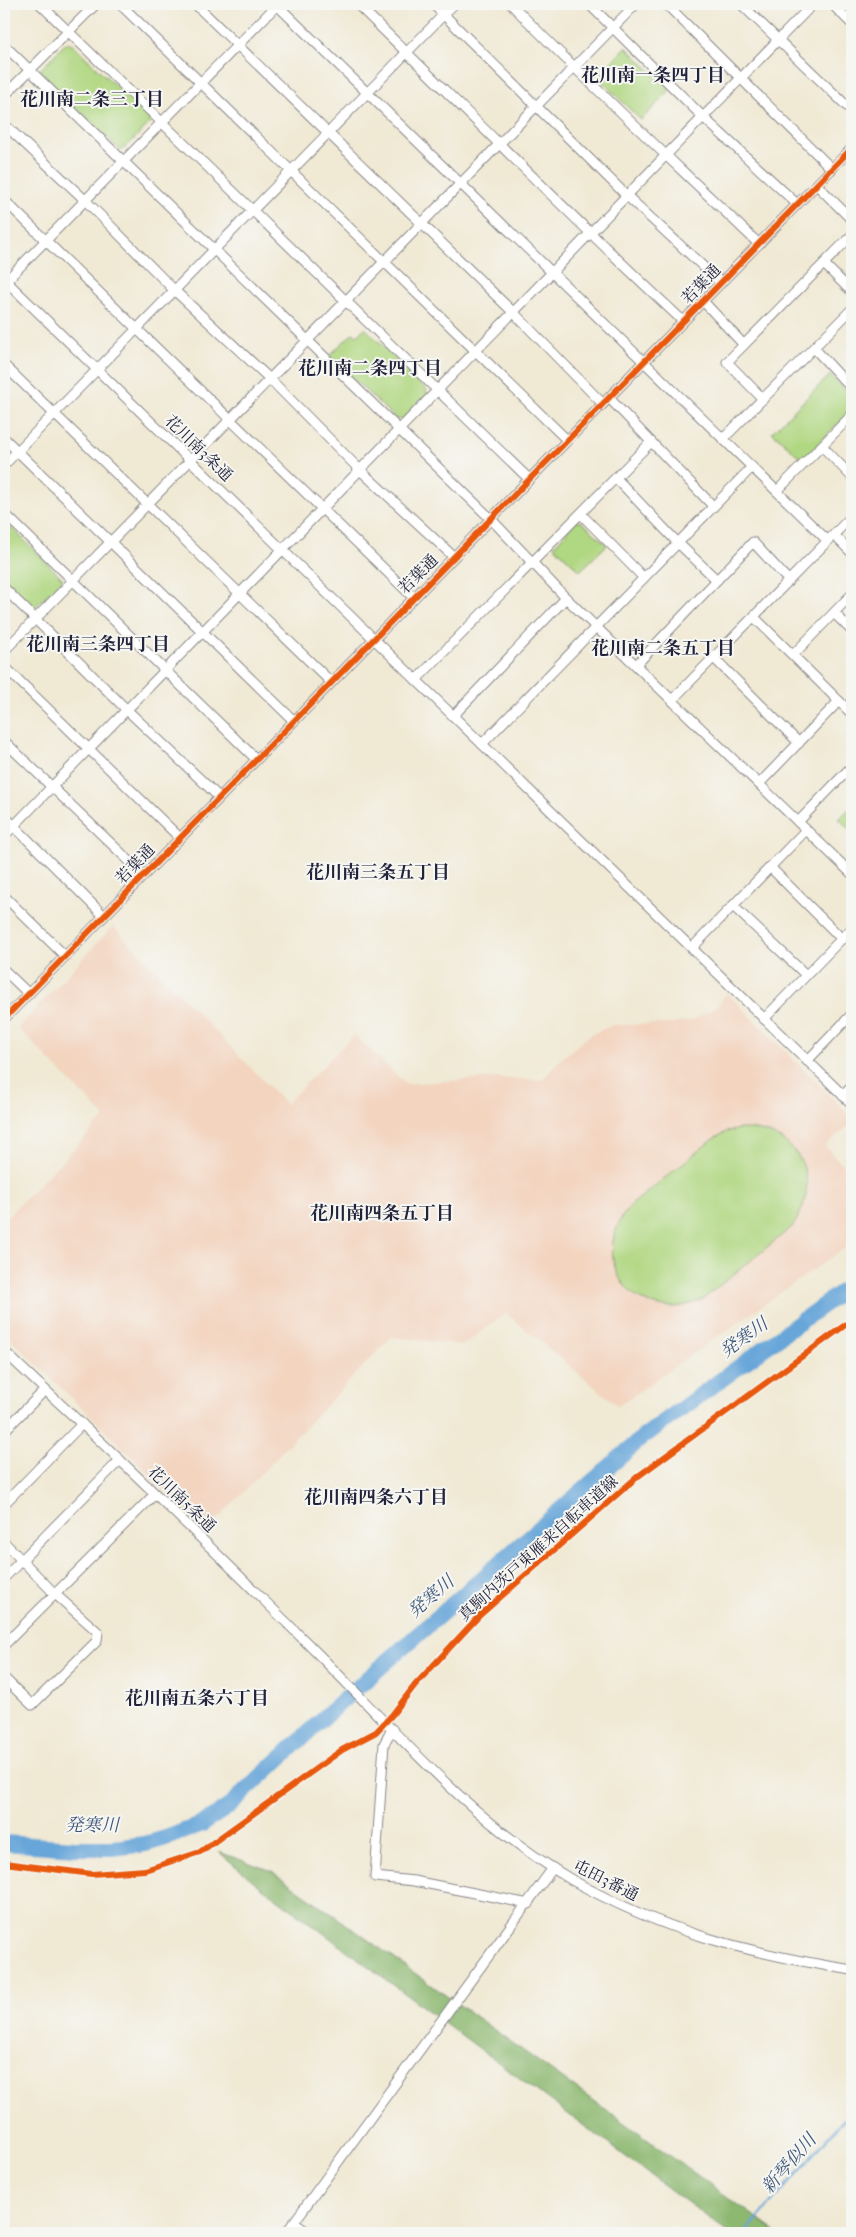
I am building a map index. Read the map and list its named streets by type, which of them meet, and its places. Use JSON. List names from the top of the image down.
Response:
{
  "streets": {
    "street": [
      "若葉通",
      "花川南3条通",
      "花川南5条通",
      "屯田3番通"
    ],
    "cycle path": ["真駒内茨戸東雁来自転車道線"]
  },
  "crossings": [
    ["若葉通", "花川南3条通"],
    ["花川南5条通", "屯田3番通"]
  ],
  "districts": [
    "花川南一条四丁目",
    "花川南二条三丁目",
    "花川南二条四丁目",
    "花川南三条四丁目",
    "花川南二条五丁目",
    "花川南三条五丁目",
    "花川南四条五丁目",
    "花川南四条六丁目",
    "花川南五条六丁目"
  ],
  "water": ["発寒川", "新琴似川"]
}
